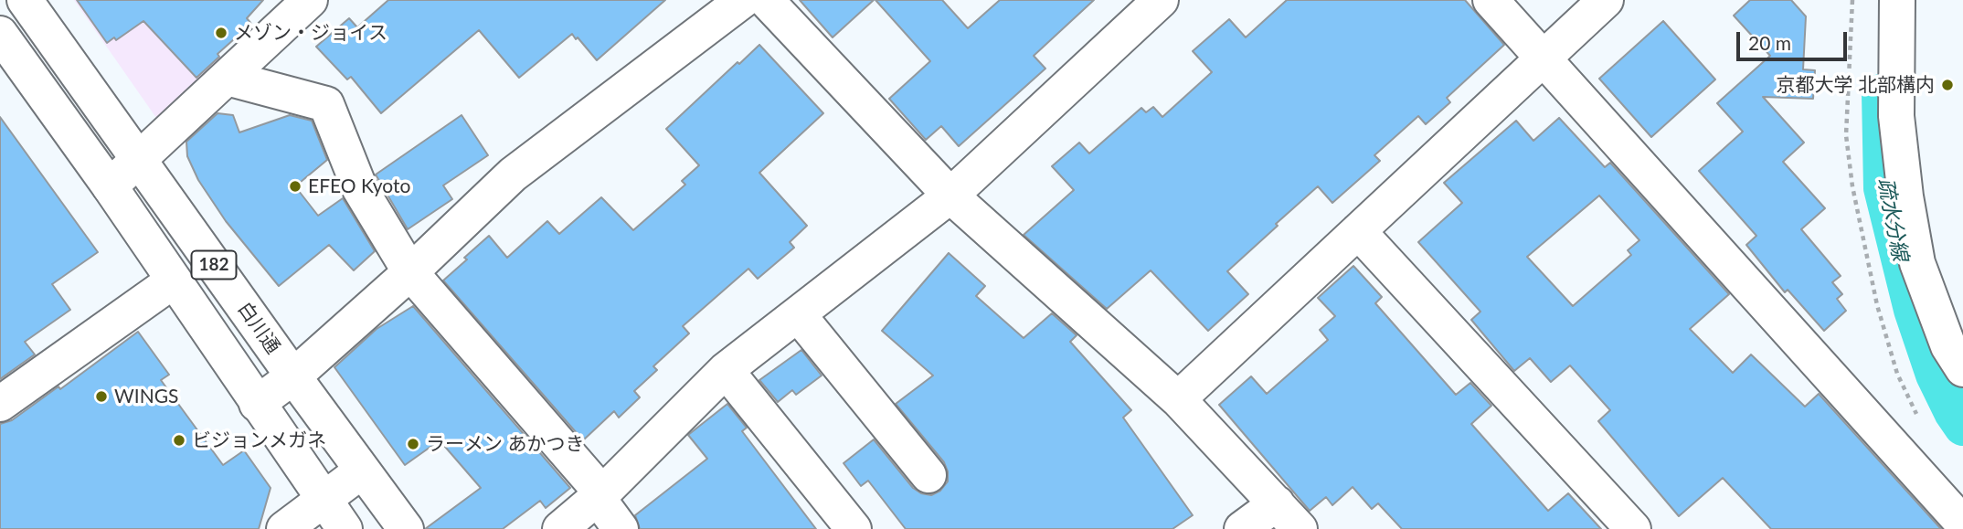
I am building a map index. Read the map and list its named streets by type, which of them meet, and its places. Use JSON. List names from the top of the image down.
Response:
{
  "streets": {
    "street": ["182", "白川通"]
  },
  "water": ["疏水分線"],
  "places": [
    "メゾン・ジョイス",
    "京都大学 北部構内",
    "EFEO Kyoto",
    "WINGS",
    "ビジョンメガネ",
    "ラーメン あかつき"
  ],
  "scale_bar": "20 m"
}
